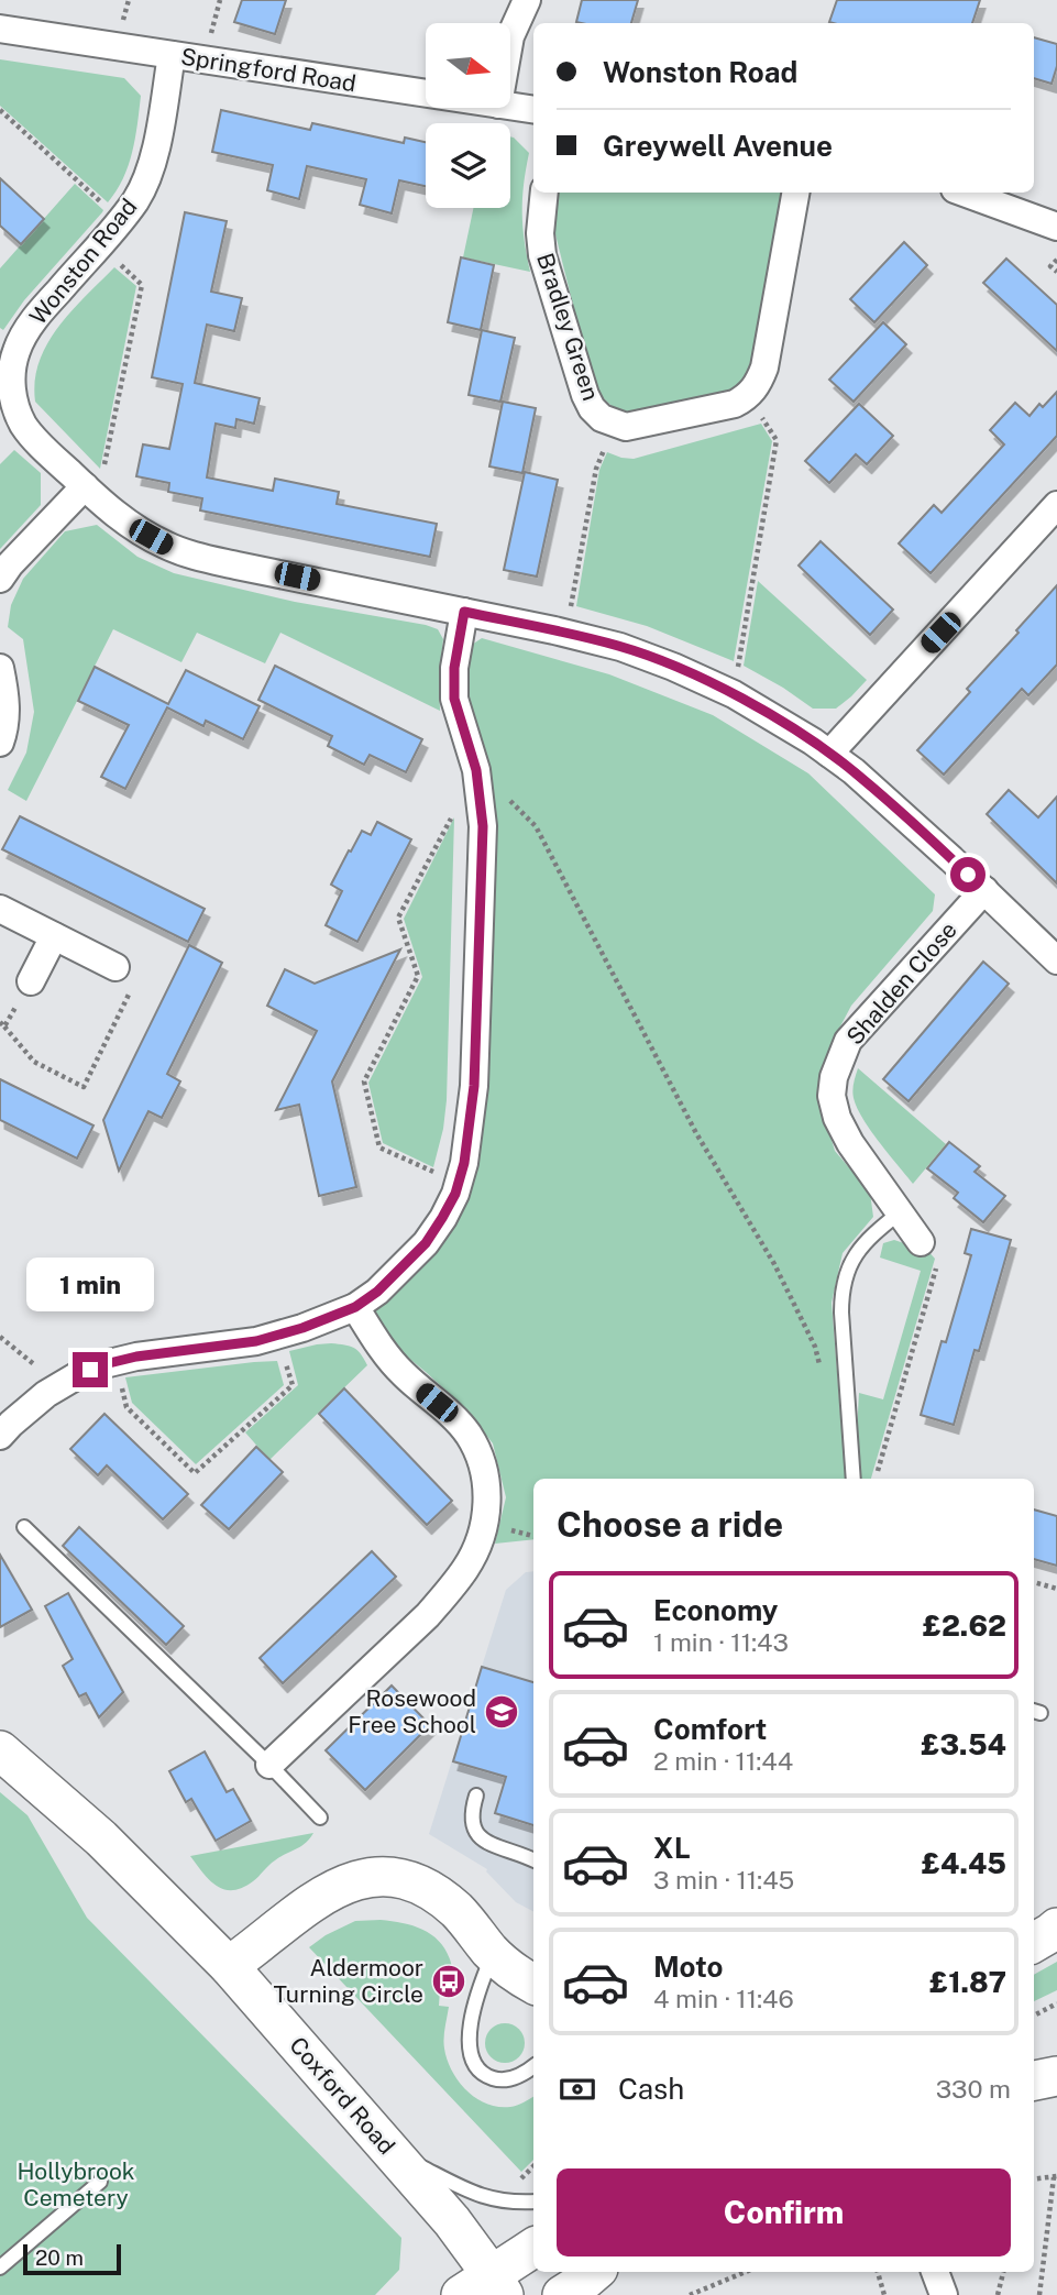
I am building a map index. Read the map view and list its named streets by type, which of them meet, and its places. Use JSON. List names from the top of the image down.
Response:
{
  "streets": {
    "street": [
      "Springford Road",
      "Wonston Road",
      "Bradley Green",
      "Shalden Close",
      "Coxford Road"
    ]
  },
  "crossings": [
    ["Springford Road", "Wonston Road"],
    ["Wonston Road", "Shalden Close"]
  ],
  "parks": ["Hollybrook Cemetery"],
  "places": {
    "school or university": ["Rosewood Free School"],
    "bus stop": ["Aldermoor Turning Circle"]
  },
  "scale_bar": "20 m",
  "north": "right",
  "page": {
    "banner": ["Wonston Road", "Greywell Avenue"],
    "bubble": "1 min",
    "heading": "Choose a ride",
    "list": [
      {
        "name": "Economy",
        "note": "1 min · 11:43",
        "value": "£2.62"
      },
      {
        "name": "Comfort",
        "note": "2 min · 11:44",
        "value": "£3.54"
      },
      {
        "name": "XL",
        "note": "3 min · 11:45",
        "value": "£4.45"
      },
      {
        "name": "Moto",
        "note": "4 min · 11:46",
        "value": "£1.87"
      }
    ],
    "pay": ["Cash", "330 m"],
    "buttons": "Confirm",
    "scale": "20 m"
  }
}
